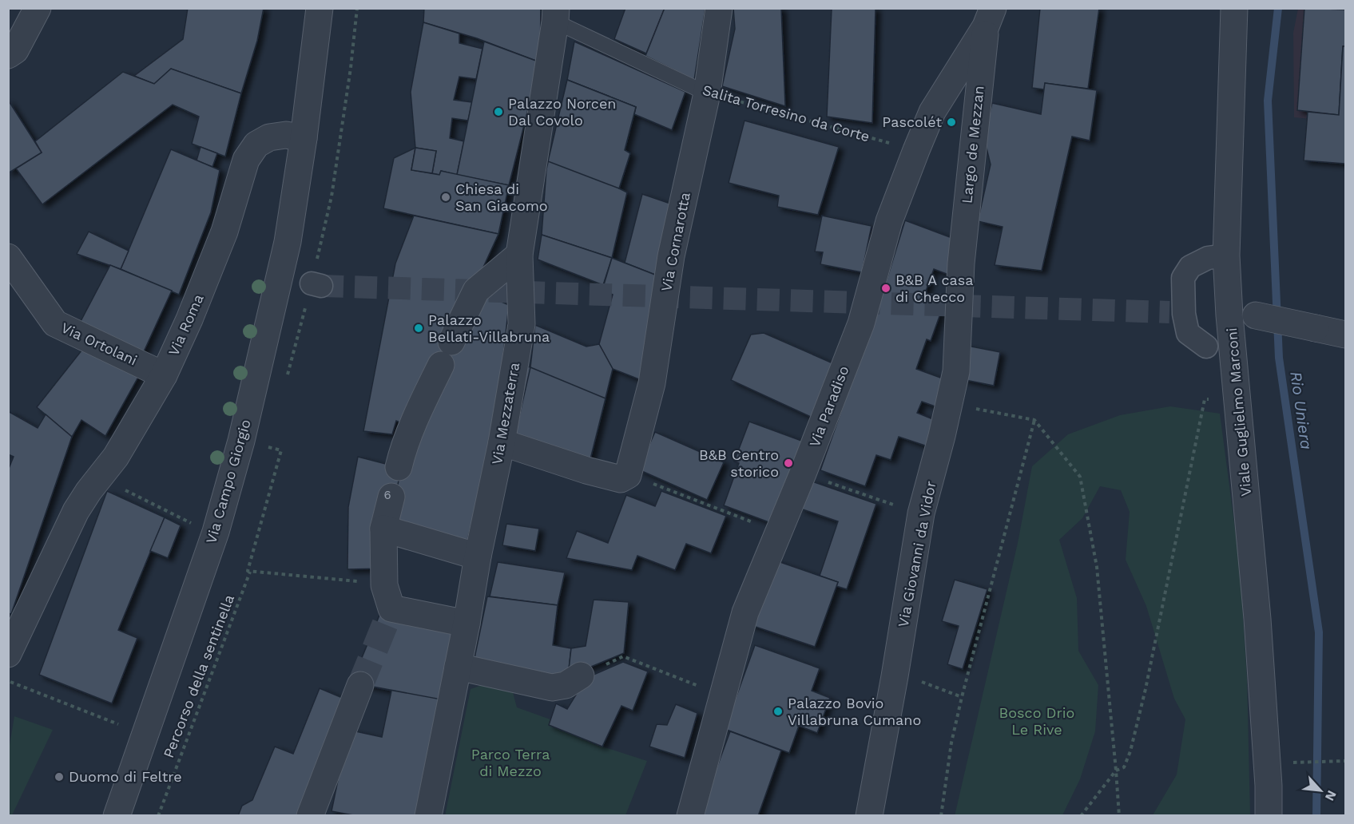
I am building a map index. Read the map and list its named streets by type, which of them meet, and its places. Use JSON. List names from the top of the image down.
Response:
{
  "streets": {
    "street": [
      "Largo de Mezzan",
      "Via Cornarotta",
      "Via Roma",
      "Via Ortolani",
      "Via Paradiso",
      "Viale Guglielmo Marconi",
      "Via Mezzaterra",
      "Via Campo Giorgio",
      "Via Giovanni da Vidor"
    ],
    "lane": ["Salita Torresino da Corte"],
    "path": ["Percorso della sentinella"]
  },
  "crossings": [
    ["Salita Torresino da Corte", "Via Cornarotta"],
    ["Salita Torresino da Corte", "Via Paradiso"],
    ["Salita Torresino da Corte", "Via Mezzaterra"],
    ["Largo de Mezzan", "Via Paradiso"],
    ["Largo de Mezzan", "Via Giovanni da Vidor"],
    ["Via Roma", "Via Ortolani"],
    ["Via Roma", "Via Campo Giorgio"],
    ["Via Campo Giorgio", "Percorso della sentinella"]
  ],
  "water": ["Rio Uniera"],
  "parks": ["Bosco Drio Le Rive", "Parco Terra di Mezzo"],
  "places": [
    "Palazzo Norcen Dal Covolo",
    "Pascolét",
    "Chiesa di San Giacomo",
    "B&B A casa di Checco",
    "Palazzo Bellati-Villabruna",
    "B&B Centro storico",
    "Palazzo Bovio Villabruna Cumano",
    "Duomo di Feltre"
  ],
  "house_numbers": ["6"],
  "north": "bottom right"
}
